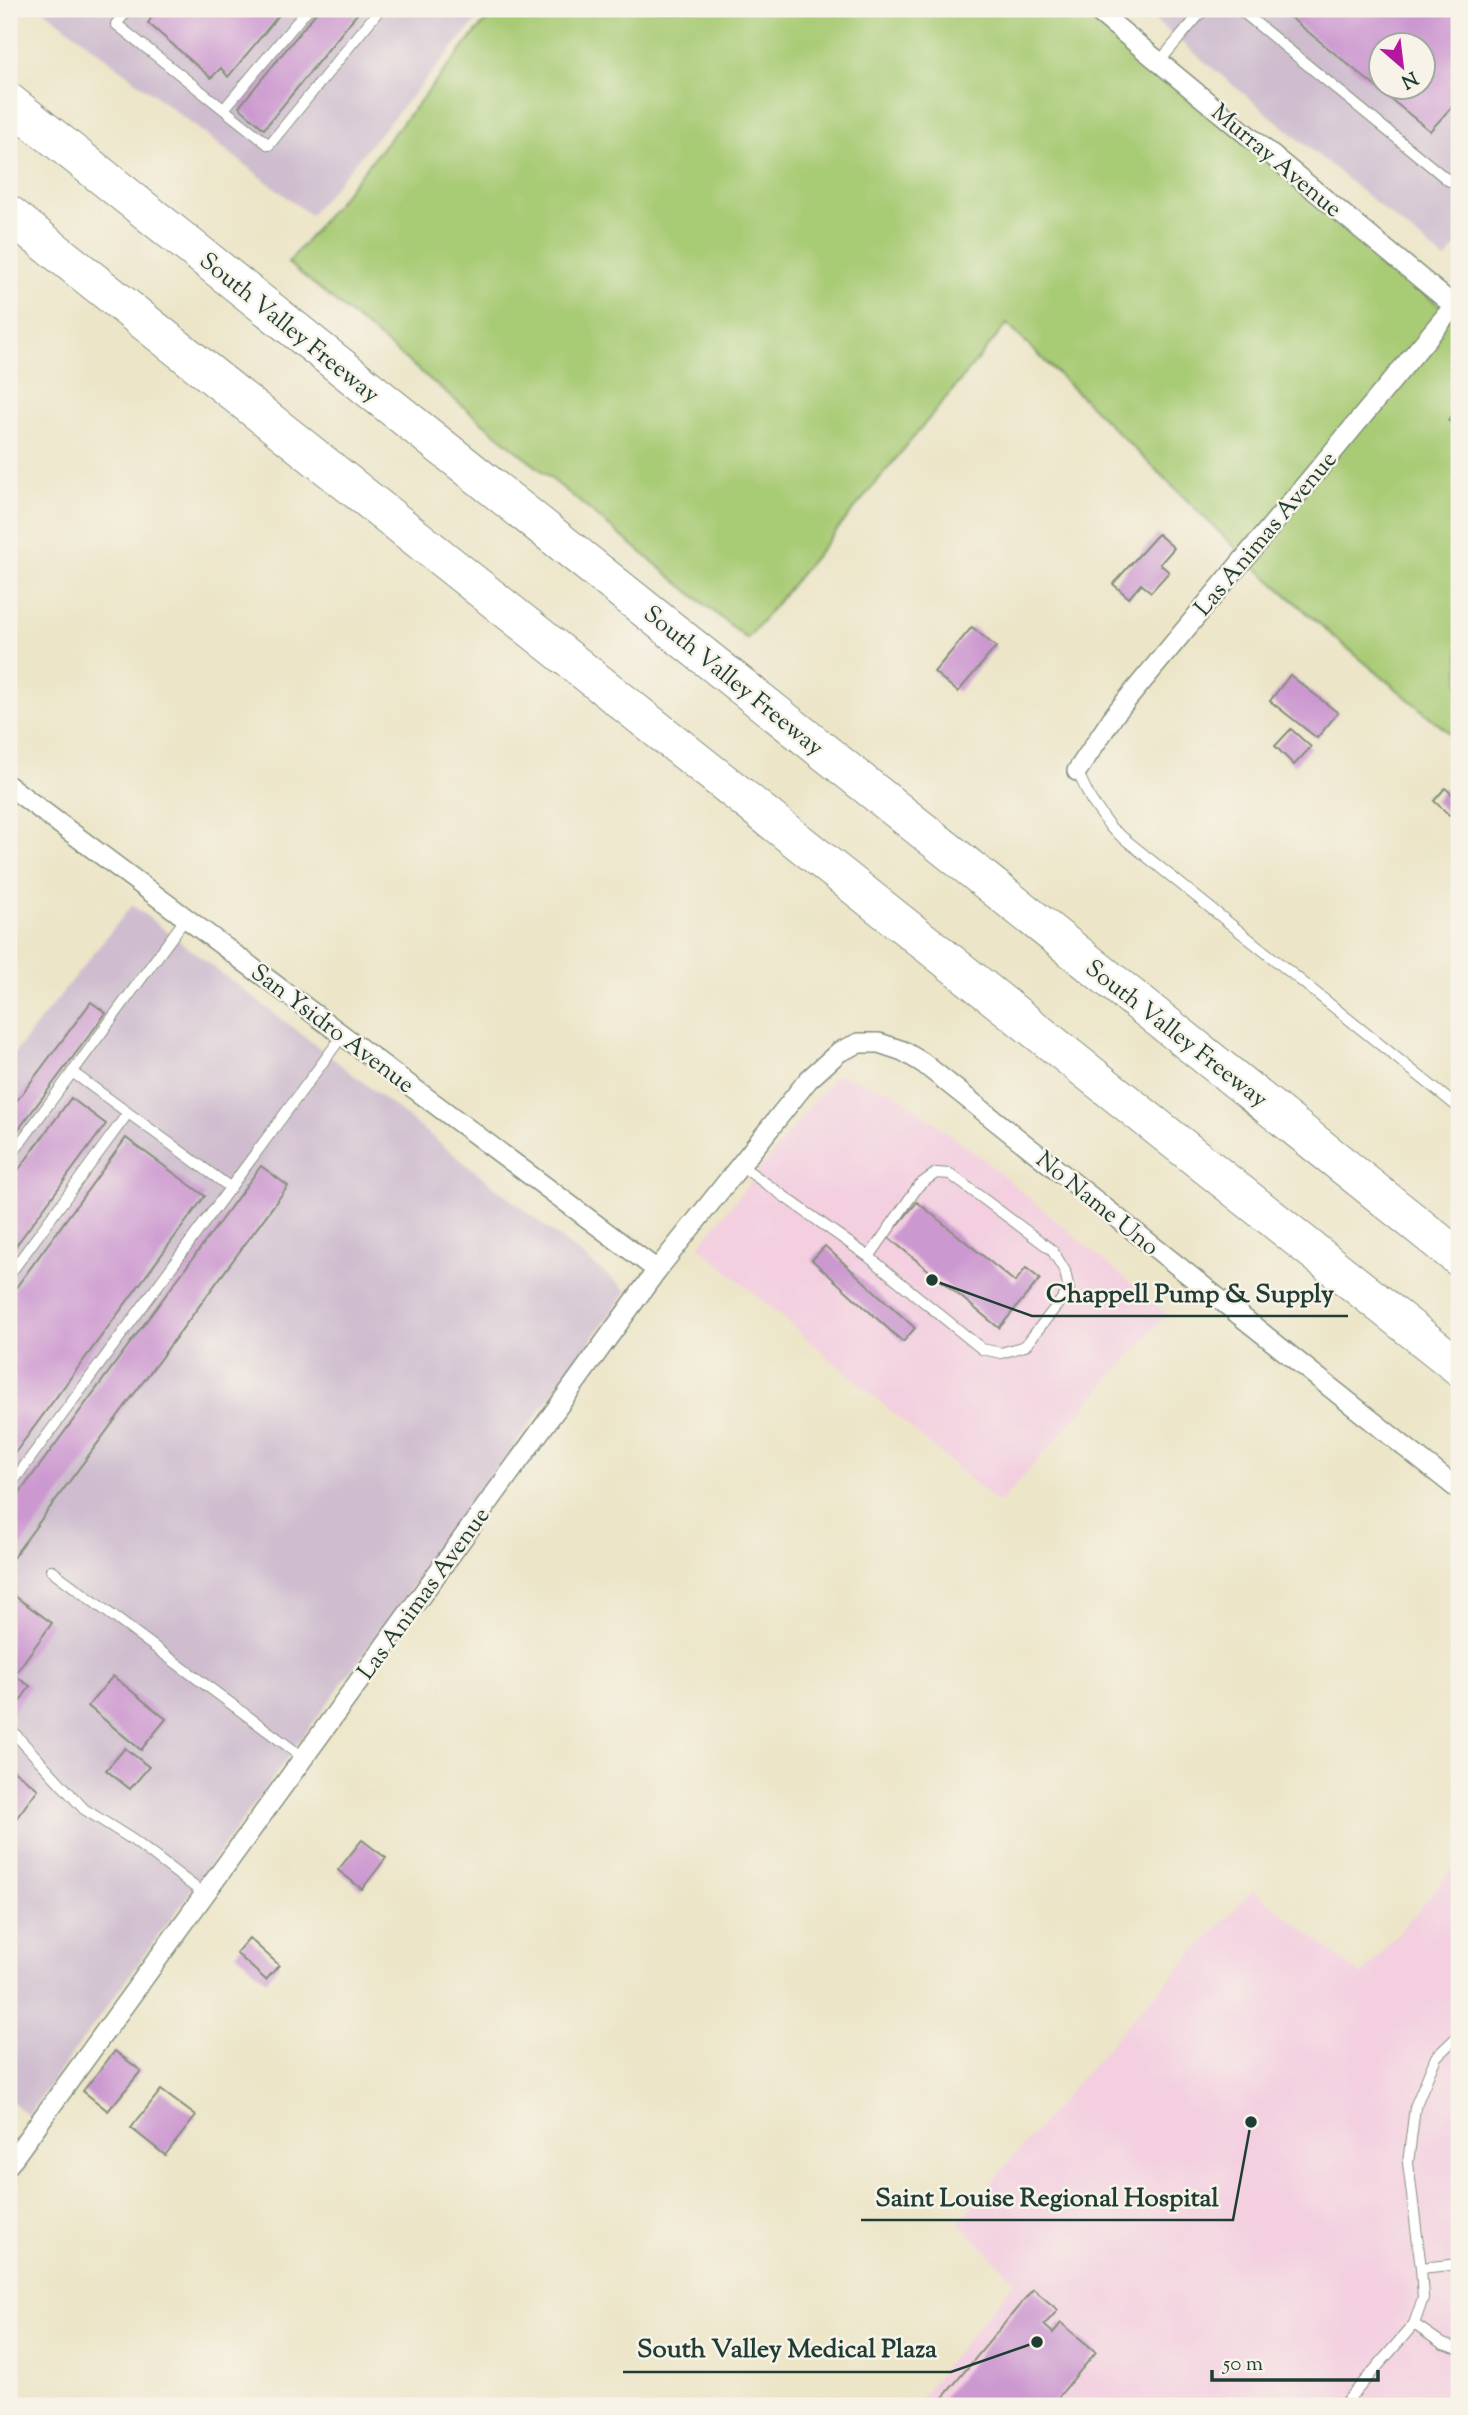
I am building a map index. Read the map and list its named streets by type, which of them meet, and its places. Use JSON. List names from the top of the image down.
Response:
{
  "streets": {
    "highway": ["South Valley Freeway"],
    "street": [
      "Murray Avenue",
      "Las Animas Avenue",
      "San Ysidro Avenue",
      "No Name Uno"
    ]
  },
  "crossings": [
    ["Murray Avenue", "Las Animas Avenue"],
    ["Las Animas Avenue", "San Ysidro Avenue"],
    ["Las Animas Avenue", "No Name Uno"]
  ],
  "places": ["Chappell Pump & Supply", "Saint Louise Regional Hospital", "South Valley Medical Plaza"],
  "scale_bar": "50 m",
  "north": "bottom right"
}
